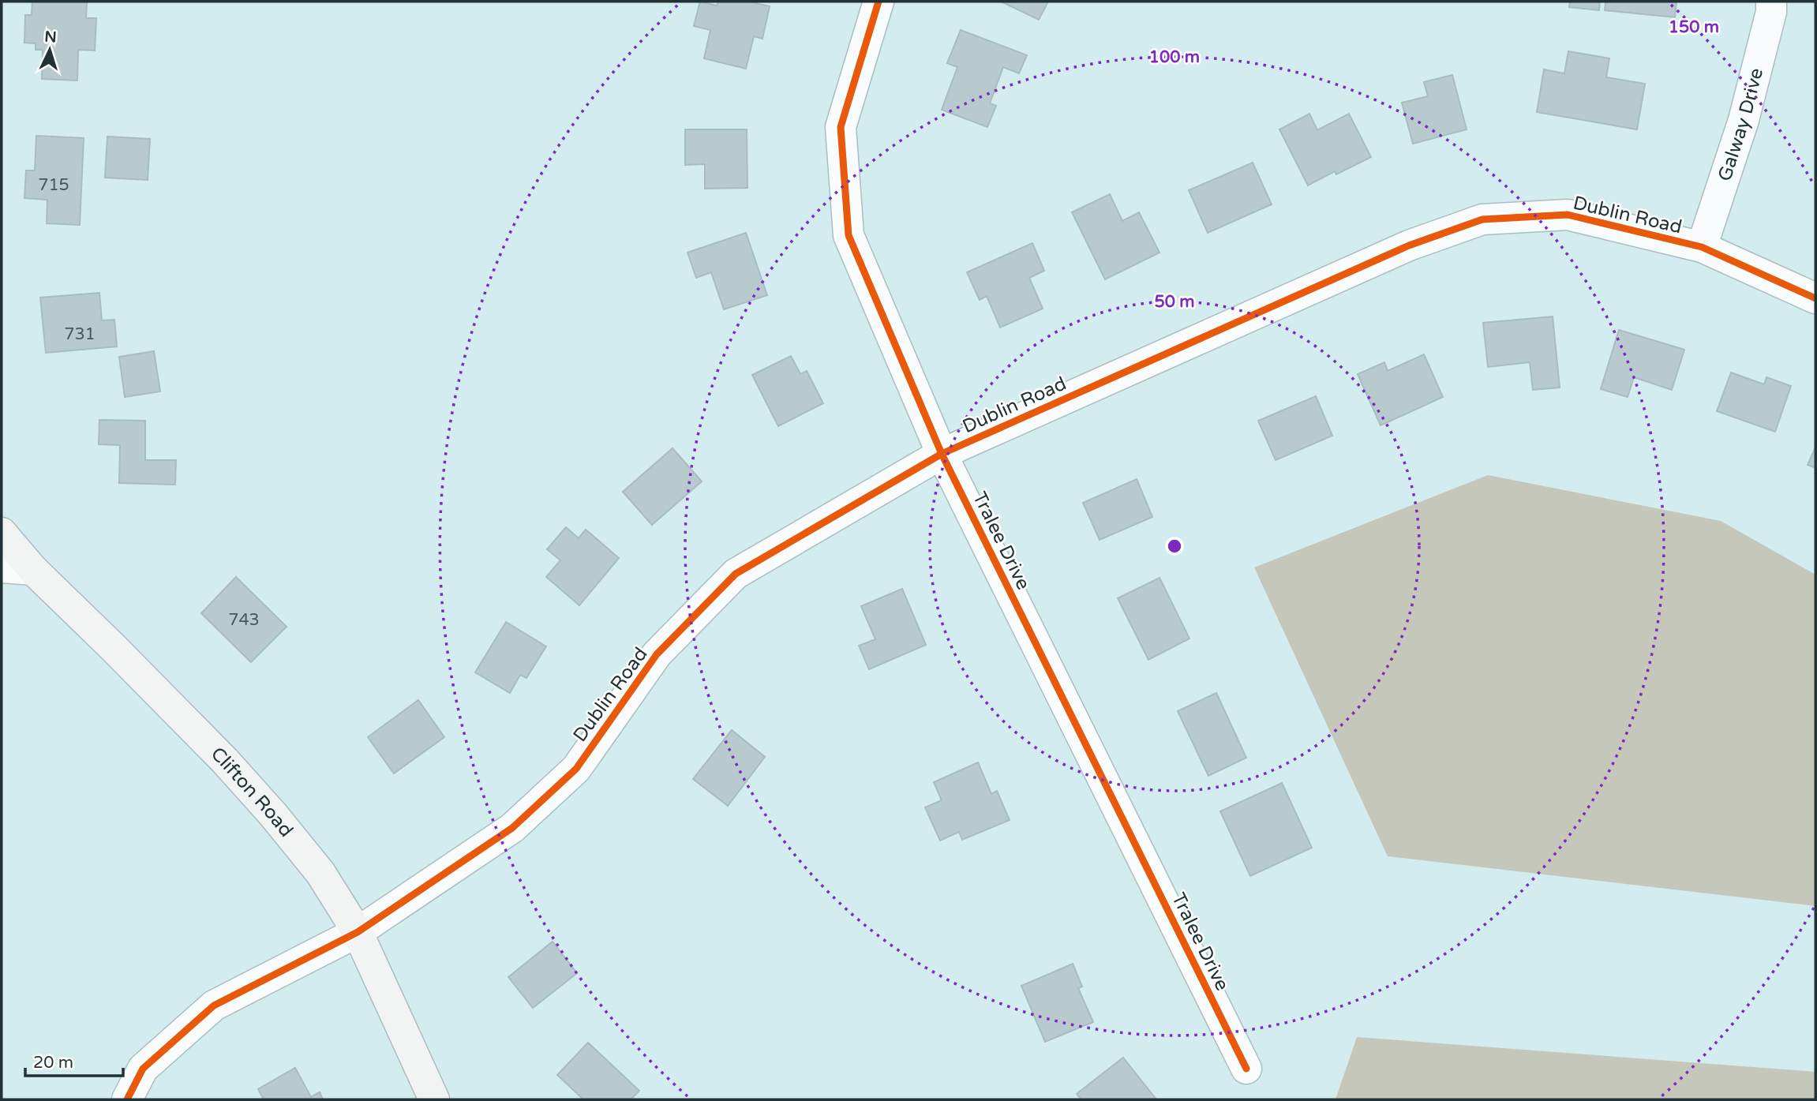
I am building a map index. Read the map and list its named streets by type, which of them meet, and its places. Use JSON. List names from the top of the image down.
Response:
{
  "streets": {
    "main road": ["Clifton Road"],
    "street": ["Galway Drive", "Dublin Road", "Tralee Drive"]
  },
  "crossings": [
    ["Galway Drive", "Dublin Road"],
    ["Dublin Road", "Tralee Drive"],
    ["Dublin Road", "Clifton Road"]
  ],
  "house_numbers": ["715", "731", "743"],
  "scale_bar": "20 m",
  "north": "top",
  "rings": ["150 m", "100 m", "50 m"]
}
